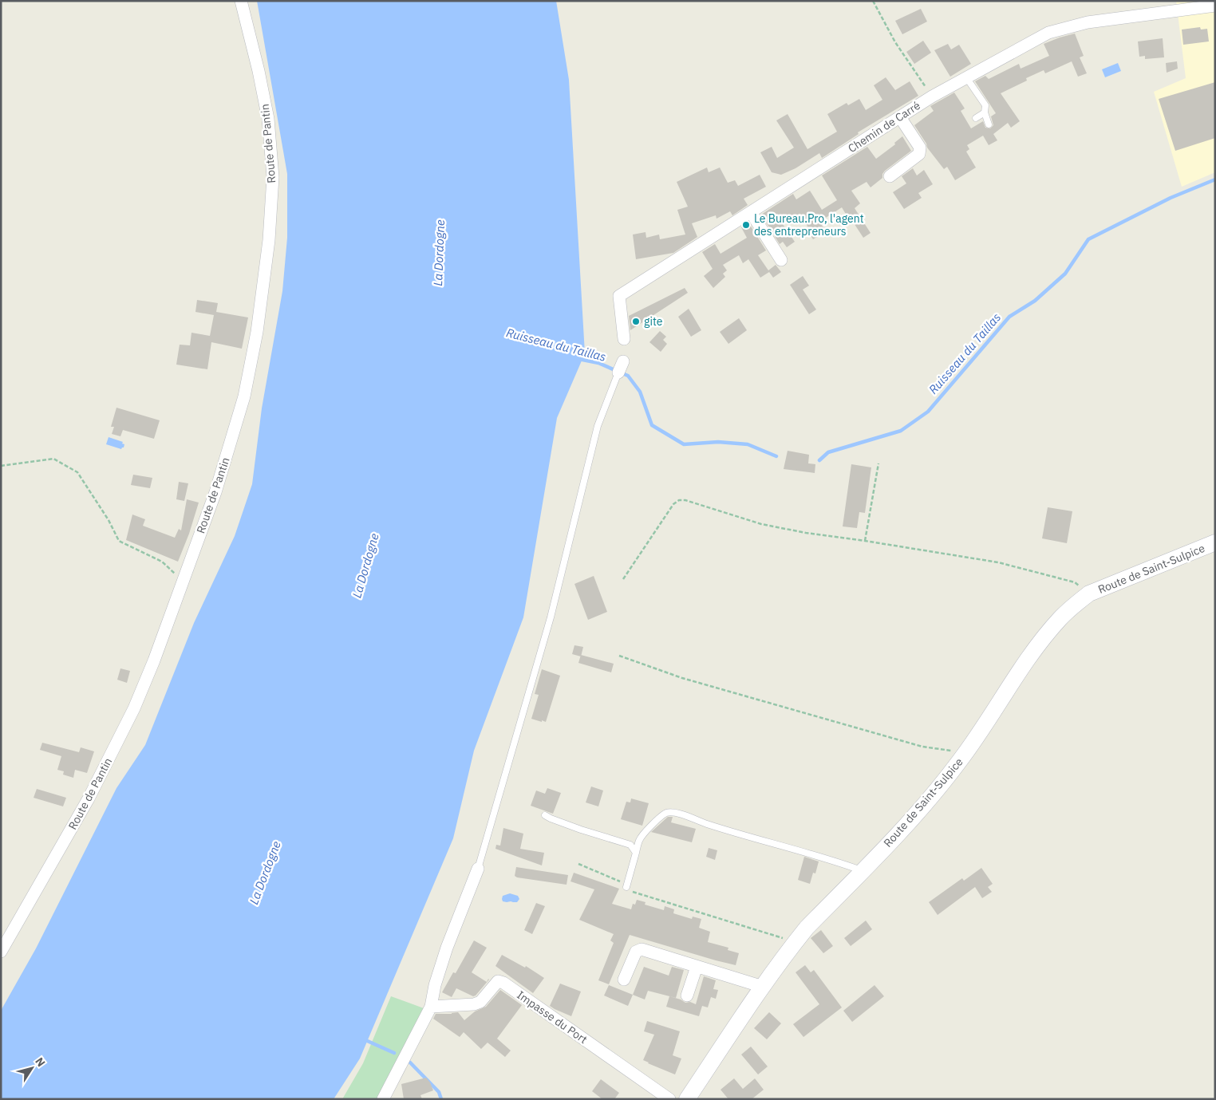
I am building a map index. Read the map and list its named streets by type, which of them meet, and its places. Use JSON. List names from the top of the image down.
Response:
{
  "streets": {
    "main road": ["Route de Saint-Sulpice"],
    "street": ["Chemin de Carré", "Route de Pantin", "Impasse du Port"]
  },
  "water": ["La Dordogne", "Ruisseau du Taillas"],
  "places": ["Le Bureau.Pro, l'agent des entrepreneurs", "gite"],
  "north": "top right"
}
